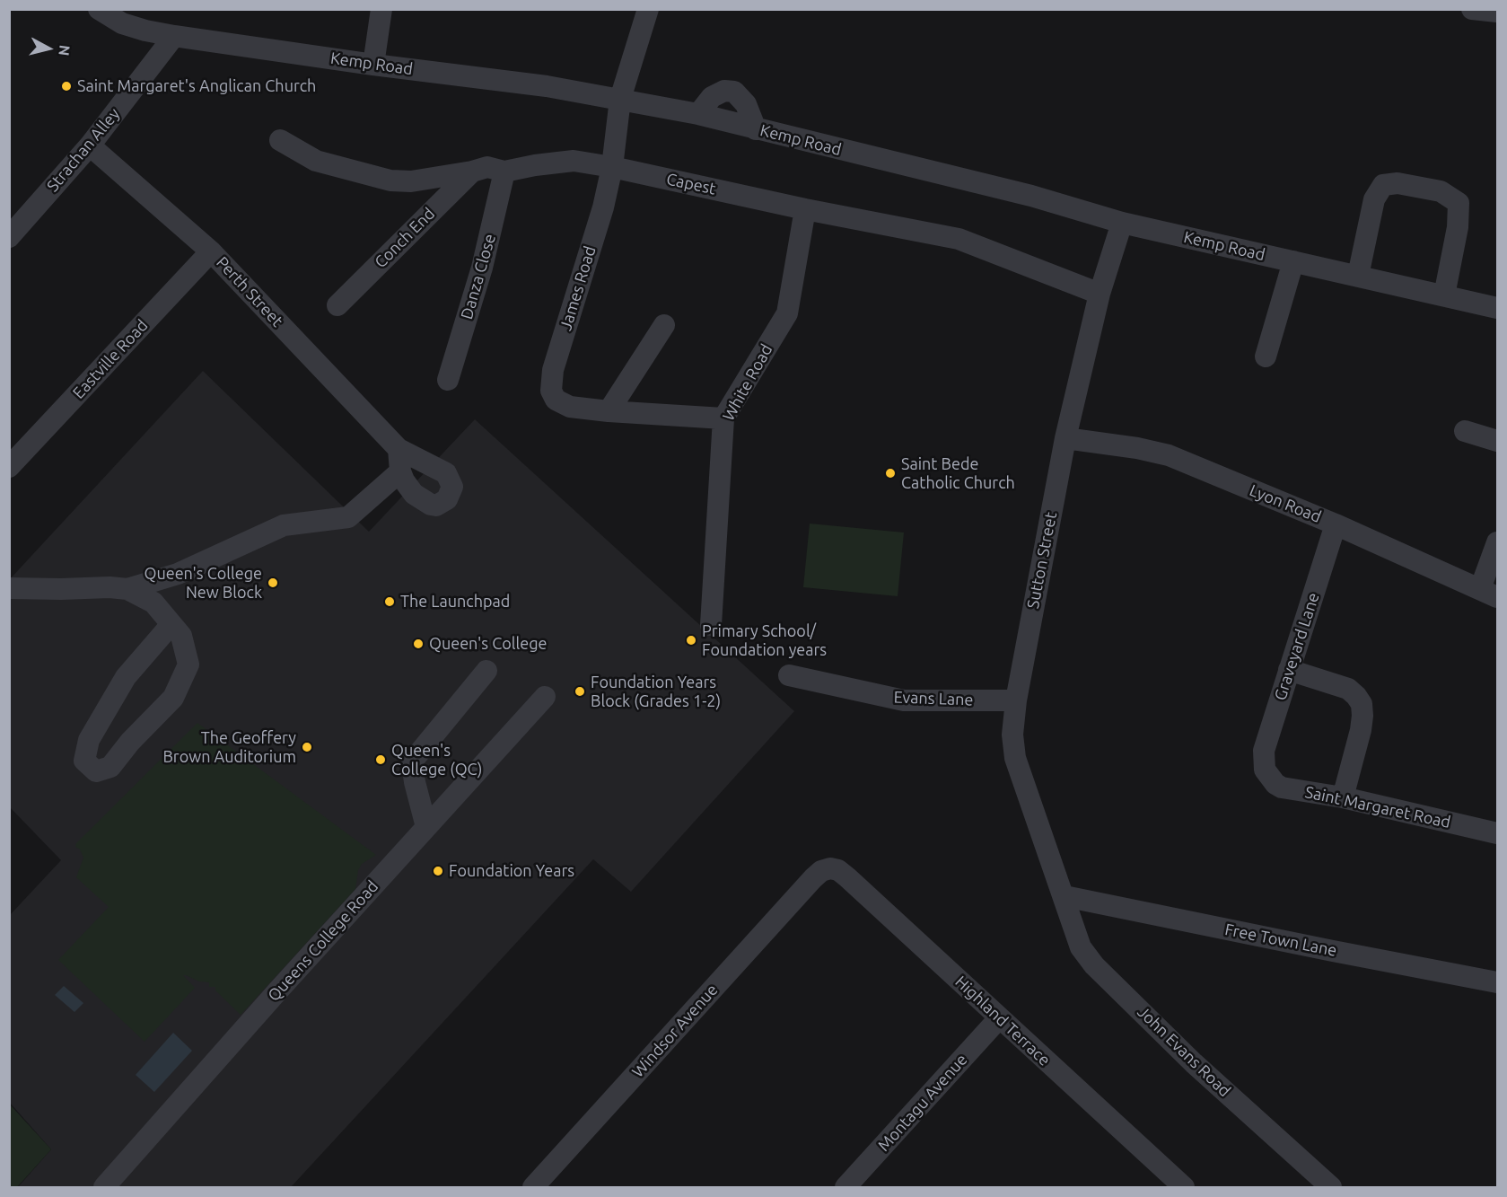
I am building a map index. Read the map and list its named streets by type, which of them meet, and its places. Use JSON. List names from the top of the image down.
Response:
{
  "streets": {
    "street": [
      "Kemp Road",
      "Strachan Alley",
      "Capest",
      "Conch End",
      "Danza Close",
      "James Road",
      "Perth Street",
      "Eastville Road",
      "White Road",
      "Lyon Road",
      "Sutton Street",
      "Graveyard Lane",
      "Evans Lane",
      "Saint Margaret Road",
      "Free Town Lane",
      "Queens College Road",
      "Highland Terrace",
      "Windsor Avenue",
      "John Evans Road",
      "Montagu Avenue"
    ]
  },
  "crossings": [
    ["Kemp Road", "Strachan Alley"],
    ["Kemp Road", "James Road"],
    ["Kemp Road", "Sutton Street"],
    ["Strachan Alley", "Perth Street"],
    ["Capest", "Conch End"],
    ["Capest", "Danza Close"],
    ["Capest", "James Road"],
    ["Capest", "White Road"],
    ["Capest", "Sutton Street"],
    ["James Road", "White Road"],
    ["Perth Street", "Eastville Road"],
    ["Lyon Road", "Sutton Street"],
    ["Lyon Road", "Graveyard Lane"],
    ["Sutton Street", "Evans Lane"],
    ["Sutton Street", "Free Town Lane"],
    ["Sutton Street", "John Evans Road"],
    ["Graveyard Lane", "Saint Margaret Road"],
    ["Free Town Lane", "John Evans Road"],
    ["Highland Terrace", "Windsor Avenue"],
    ["Highland Terrace", "Montagu Avenue"]
  ],
  "places": [
    "Saint Margaret's Anglican Church",
    "Saint Bede Catholic Church",
    "Queen's College New Block",
    "The Launchpad",
    "Primary School/ Foundation years",
    "Queen's College",
    "Foundation Years Block (Grades 1-2)",
    "The Geoffery Brown Auditorium",
    "Queen's College (QC)",
    "Foundation Years"
  ],
  "north": "right"
}
